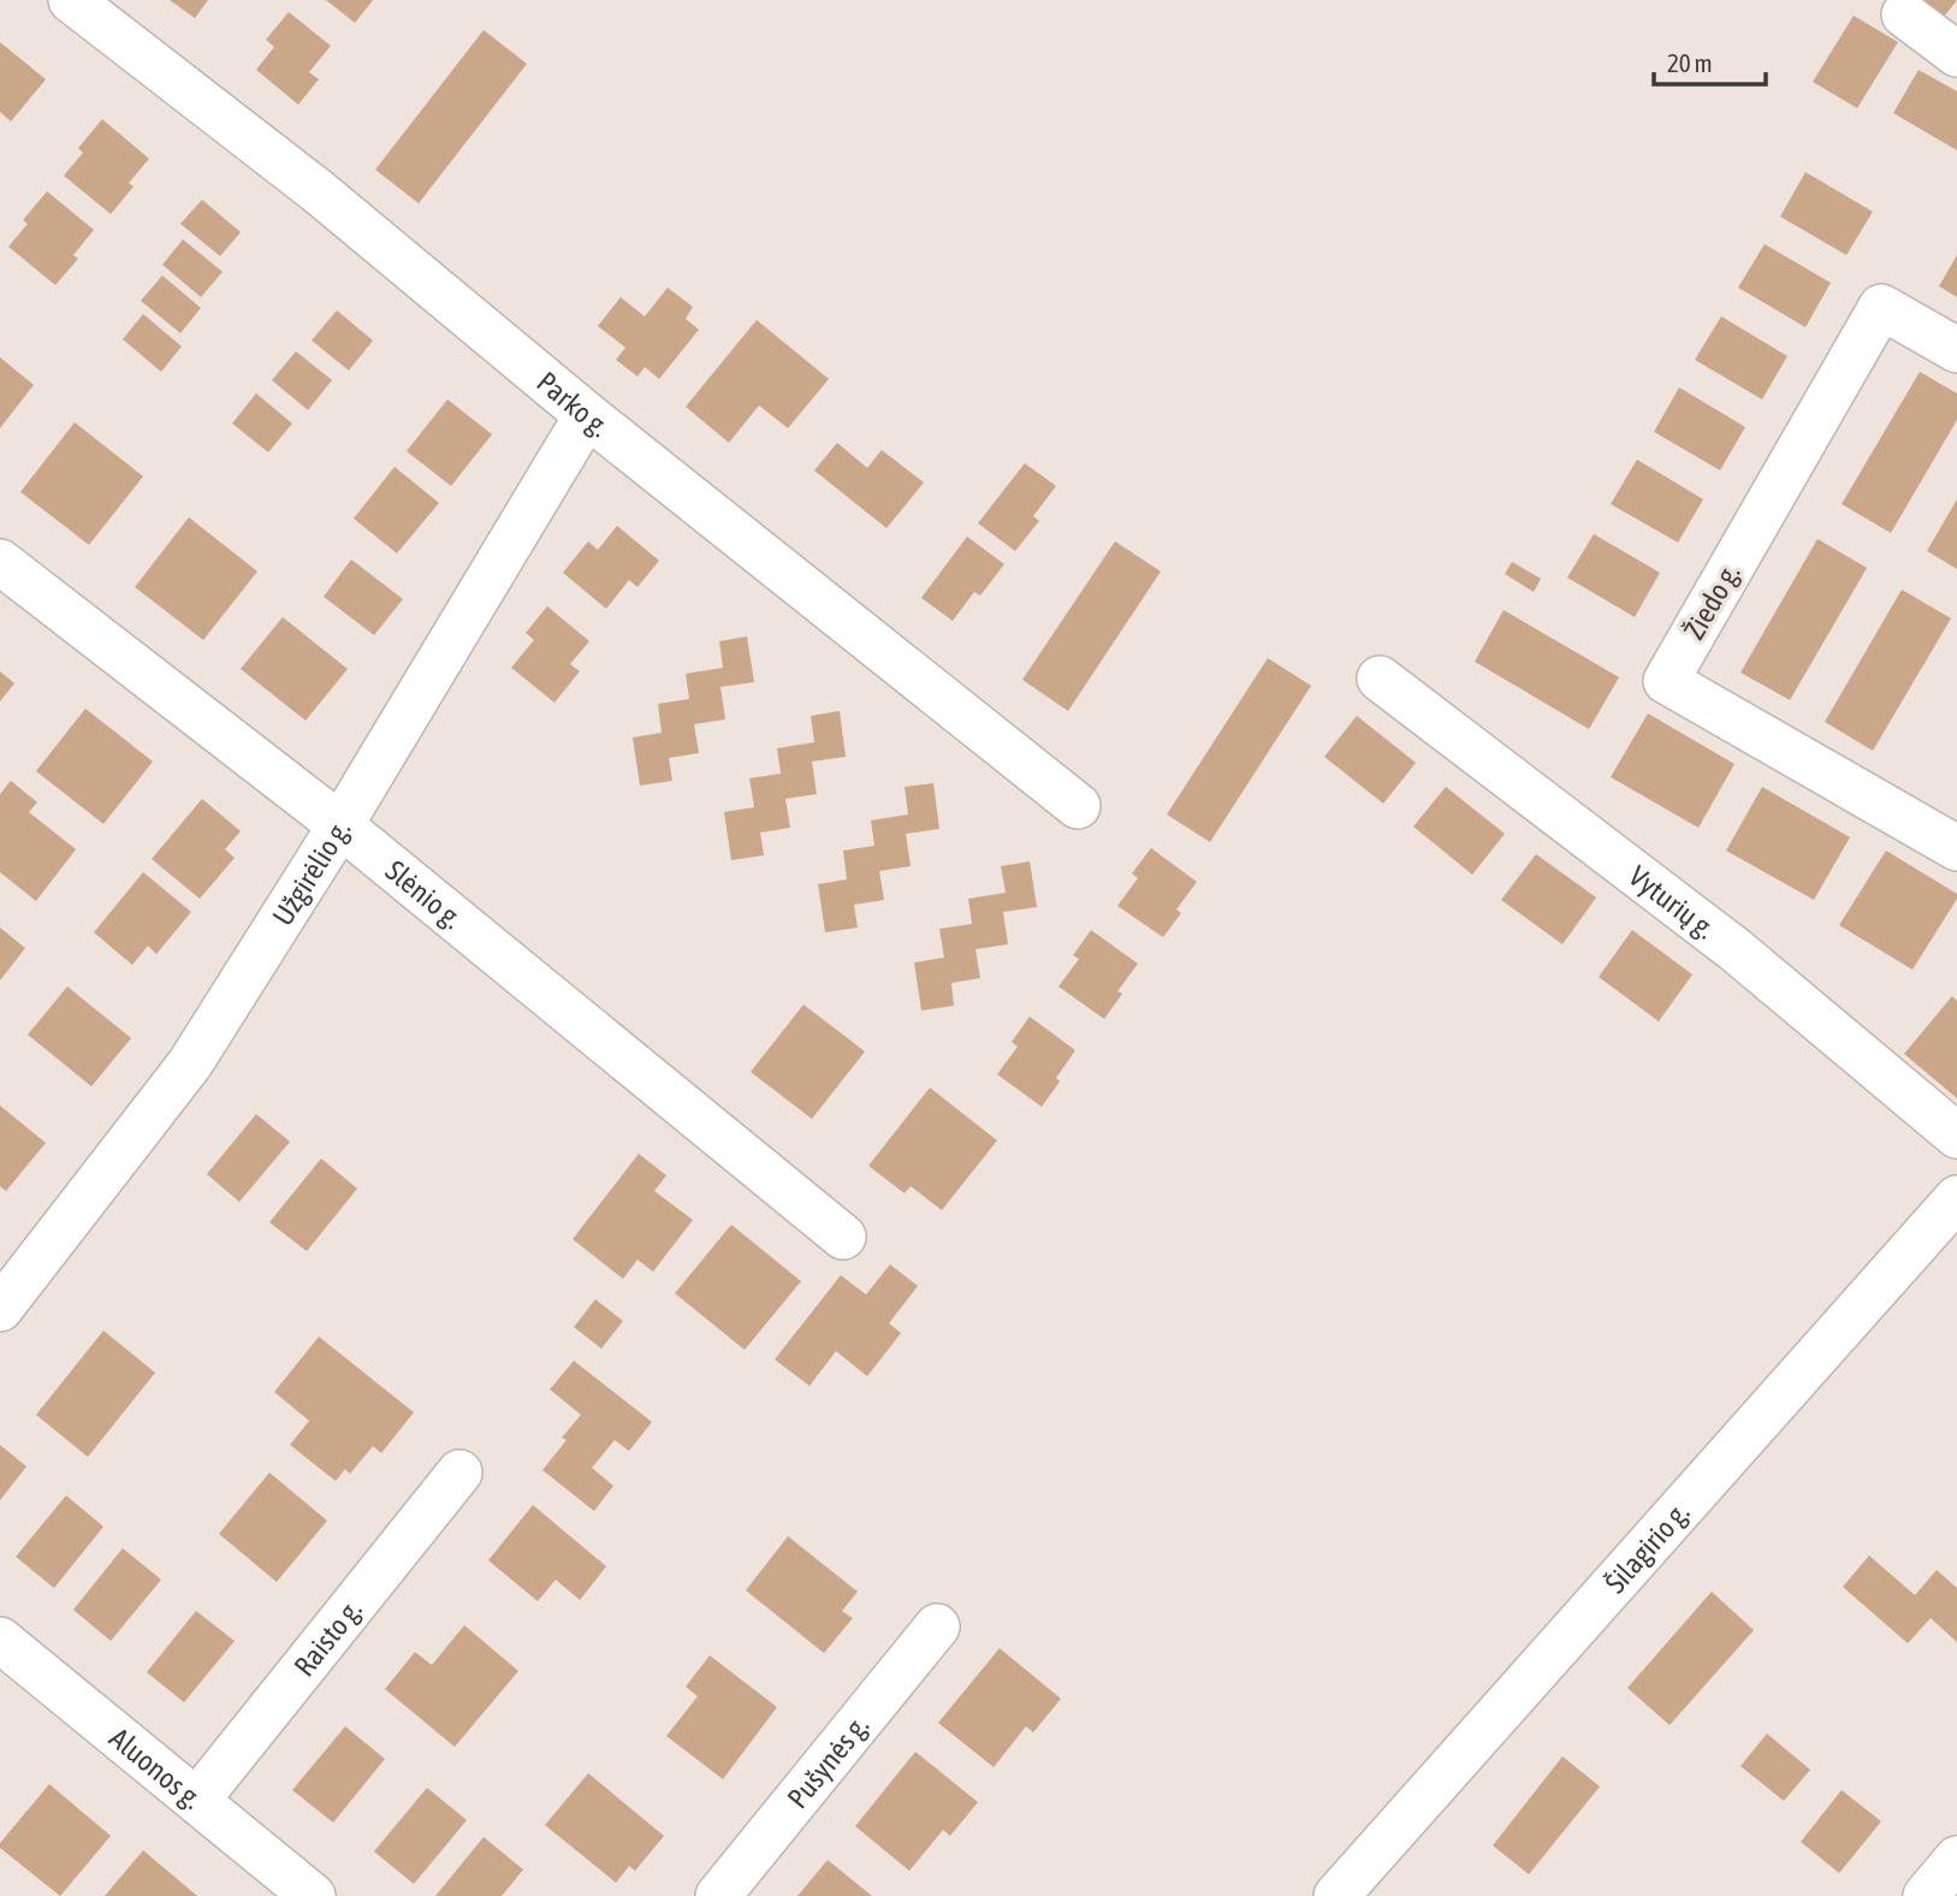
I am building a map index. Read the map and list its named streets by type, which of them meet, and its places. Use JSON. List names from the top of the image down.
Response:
{
  "streets": {
    "street": [
      "Parko g.",
      "Žiedo g.",
      "Užgirėlio g.",
      "Slėnio g.",
      "Vyturių g.",
      "Šilagirio g.",
      "Raisto g.",
      "Pušynės g.",
      "Aluonos g."
    ]
  },
  "crossings": [
    ["Parko g.", "Užgirėlio g."],
    ["Užgirėlio g.", "Slėnio g."],
    ["Raisto g.", "Aluonos g."]
  ],
  "scale_bar": "20 m"
}
